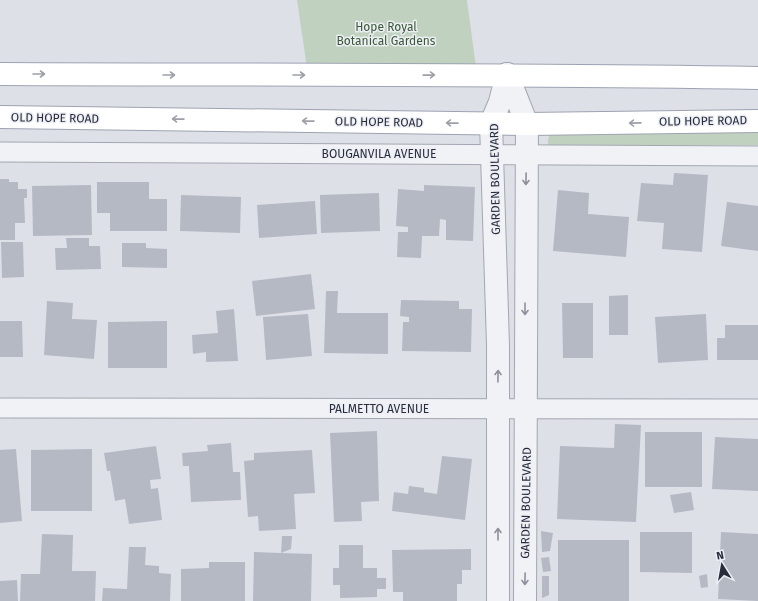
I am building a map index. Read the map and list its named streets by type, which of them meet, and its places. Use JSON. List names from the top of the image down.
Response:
{
  "streets": {
    "main road": ["OLD HOPE ROAD"],
    "street": ["BOUGANVILA AVENUE", "GARDEN BOULEVARD", "PALMETTO AVENUE"]
  },
  "crossings": [
    ["OLD HOPE ROAD", "GARDEN BOULEVARD"],
    ["BOUGANVILA AVENUE", "GARDEN BOULEVARD"],
    ["GARDEN BOULEVARD", "PALMETTO AVENUE"]
  ],
  "parks": ["Hope Royal Botanical Gardens"],
  "north": "top"
}
